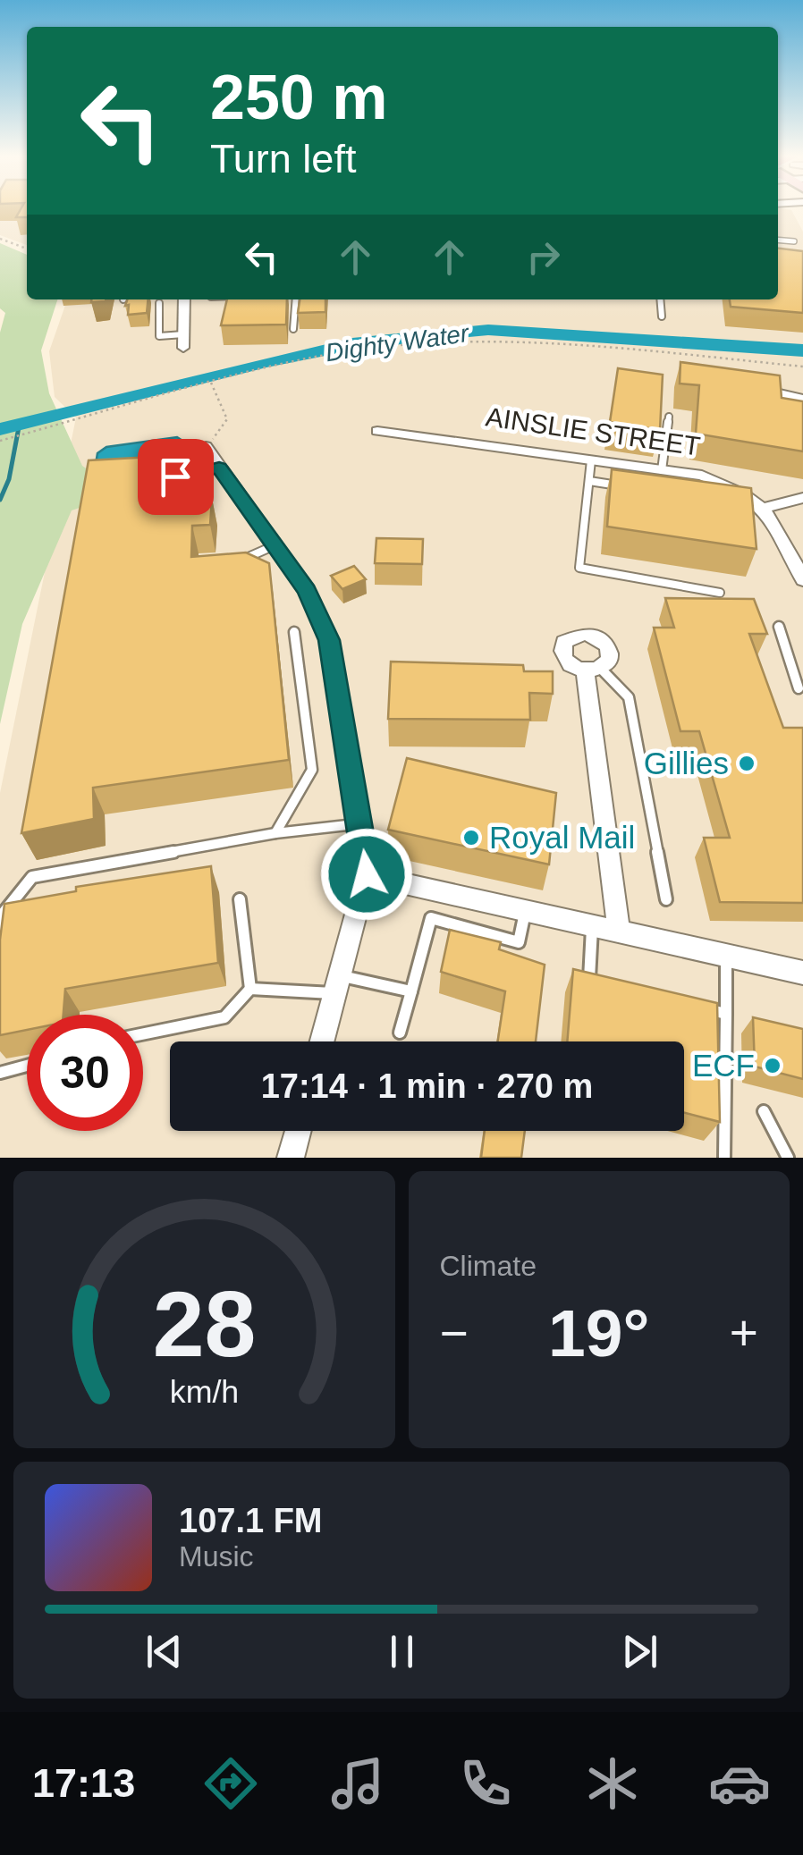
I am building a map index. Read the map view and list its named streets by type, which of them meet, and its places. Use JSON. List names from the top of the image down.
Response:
{
  "streets": {
    "street": ["AINSLIE STREET"]
  },
  "water": ["Dighty Water"],
  "places": ["Gillies", "Royal Mail", "ECF"],
  "page": {
    "turn": ["250 m", "Turn left"],
    "limit": "30",
    "trip": "17:14 · 1 min · 270 m",
    "tile": "Climate",
    "heat": ["−", "19°", "+"],
    "song": ["107.1 FM", "Music"],
    "tabs": "17:13",
    "gauge": ["28", "km/h"]
  }
}
